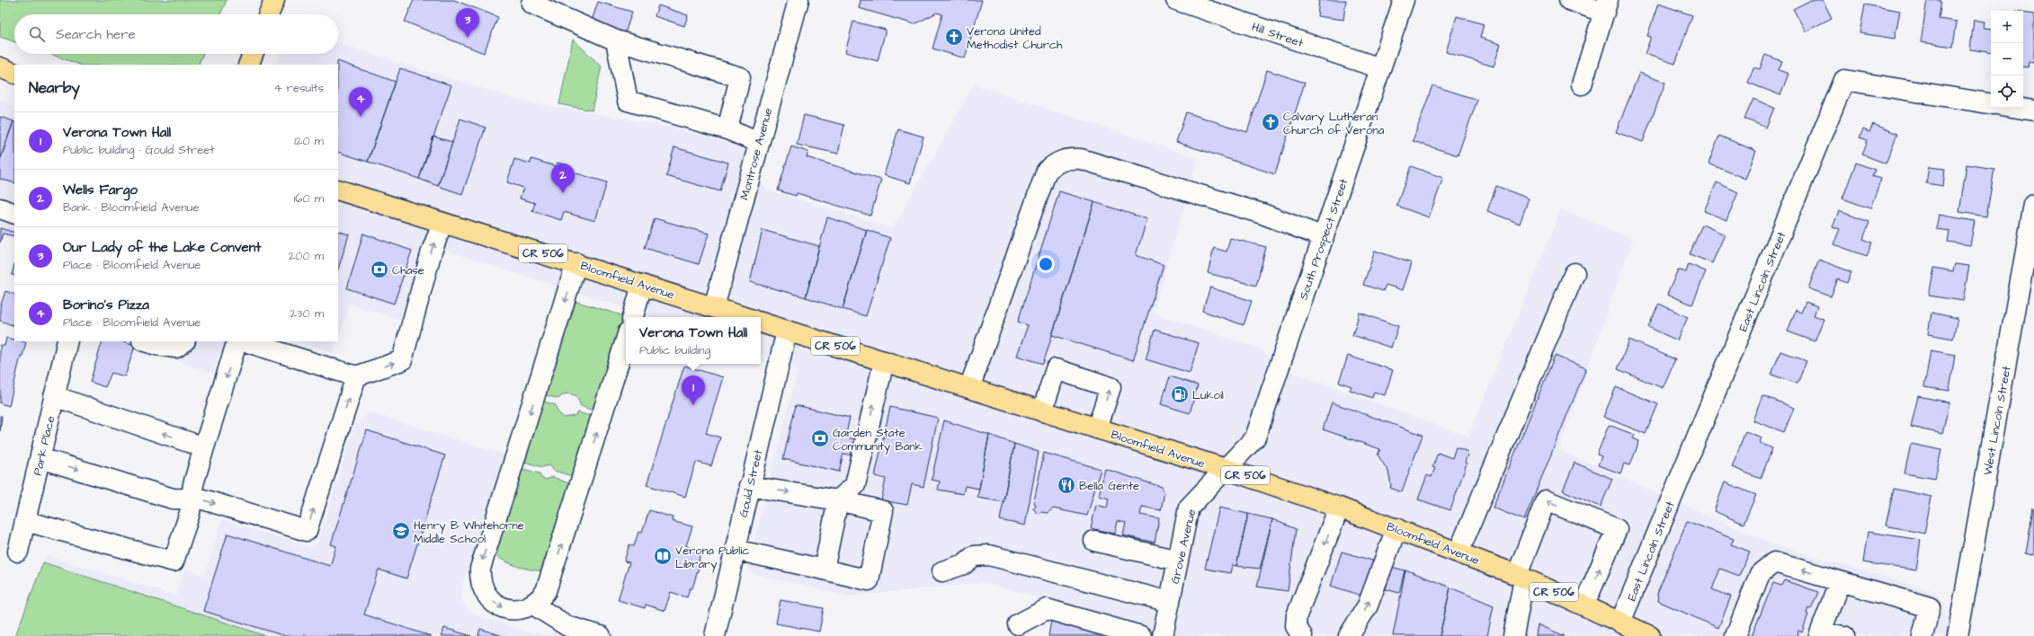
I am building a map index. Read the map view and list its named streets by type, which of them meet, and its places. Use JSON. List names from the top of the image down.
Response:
{
  "streets": {
    "main road": ["CR 506", "Bloomfield Avenue"],
    "street": [
      "Hill Street",
      "Montrose Avenue",
      "South Prospect Street",
      "East Lincoln Street",
      "West Lincoln Street",
      "Park Place",
      "Gould Street",
      "Grove Avenue"
    ]
  },
  "crossings": [
    ["Hill Street", "South Prospect Street"],
    ["Montrose Avenue", "Bloomfield Avenue"],
    ["South Prospect Street", "Bloomfield Avenue"],
    ["South Prospect Street", "Grove Avenue"],
    ["Bloomfield Avenue", "East Lincoln Street"],
    ["Bloomfield Avenue", "Gould Street"],
    ["Bloomfield Avenue", "Grove Avenue"]
  ],
  "places": {
    "church": ["Verona United Methodist Church", "Calvary Lutheran Church of Verona"],
    "bank": ["Chase", "Garden State Community Bank"],
    "fuel station": ["Lukoil"],
    "restaurant": ["Bella Gente"],
    "school or university": ["Henry B Whitehorne Middle School"],
    "library": ["Verona Public Library"]
  },
  "page": {
    "pins": [
      "3",
      "4",
      "2",
      "1"
    ],
    "map_buttons": ["+", "−"],
    "search": "Search here",
    "heading": ["Nearby", "4 results"],
    "list": [
      {
        "mark": "1",
        "name": "Verona Town Hall",
        "note": "Public building · Gould Street",
        "value": "120 m"
      },
      {
        "mark": "2",
        "name": "Wells Fargo",
        "note": "Bank · Bloomfield Avenue",
        "value": "160 m"
      },
      {
        "mark": "3",
        "name": "Our Lady of the Lake Convent",
        "note": "Place · Bloomfield Avenue",
        "value": "200 m"
      },
      {
        "mark": "4",
        "name": "Borino's Pizza",
        "note": "Place · Bloomfield Avenue",
        "value": "230 m"
      }
    ],
    "popup": ["Verona Town Hall", "Public building"]
  }
}
